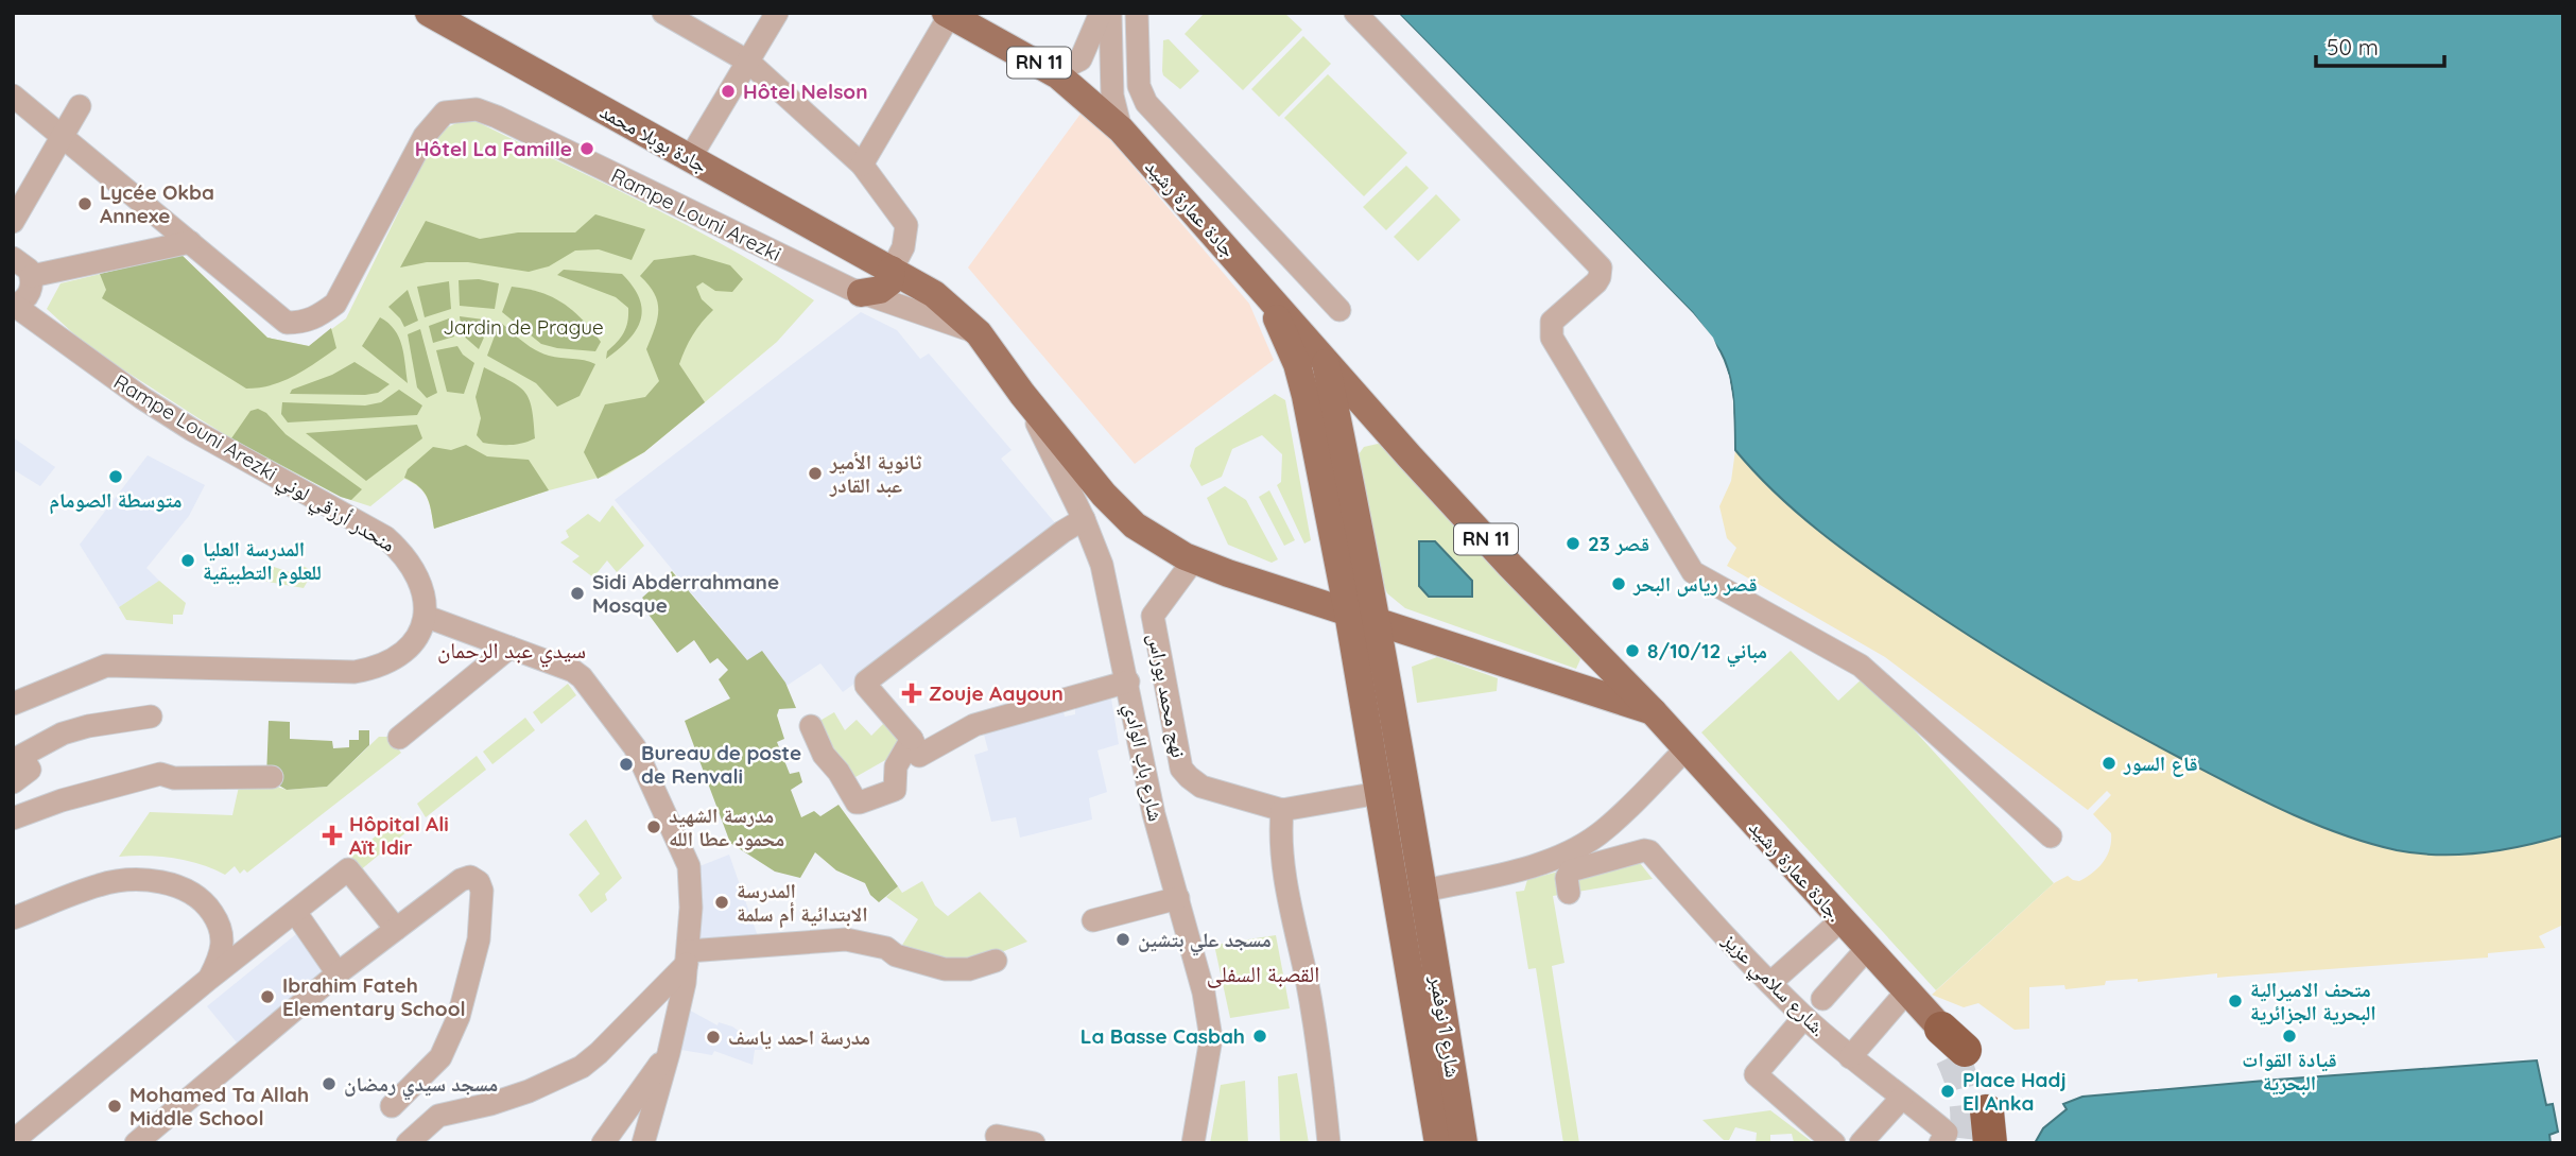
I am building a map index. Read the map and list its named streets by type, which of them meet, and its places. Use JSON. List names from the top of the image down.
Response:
{
  "streets": {
    "main road": [
      "RN 11",
      "جادة بوبلا محمد",
      "جادة عمارة رشيد",
      "جادة عمارة رشيد.",
      "شارع 1 نوفمبر"
    ],
    "street": [
      "Rampe Louni Arezki",
      "Rampe Louni Arezki منحدر أرزقي لوني",
      "نهج محمد بوراس",
      "شارع باب الوادي",
      "شارع سلامي عزيز."
    ]
  },
  "crossings": [
    ["RN 11", "جادة عمارة رشيد"],
    ["RN 11", "جادة عمارة رشيد."],
    ["RN 11", "شارع 1 نوفمبر"],
    ["جادة بوبلا محمد", "Rampe Louni Arezki"],
    ["جادة بوبلا محمد", "نهج محمد بوراس"],
    ["جادة بوبلا محمد", "شارع باب الوادي"]
  ],
  "districts": ["سيدي عبد الرحمان", "القصبة السفلى"],
  "parks": ["Jardin de Prague"],
  "places": {
    "other": [
      "Hôtel Nelson",
      "Hôtel La Famille",
      "Lycée Okba Annexe",
      "ثانوية الأمير عبد القادر",
      "متوسطة الصومام",
      "قصر 23",
      "المدرسة العليا للعلوم التطبيقية",
      "قصر رياس البحر",
      "Sidi Abderrahmane Mosque",
      "مباني 8/10/12",
      "قاع السور",
      "Bureau de poste de Renvali",
      "مدرسة الشهيد محمود عطا الله",
      "المدرسة الابتدائية أم سلمة",
      "مسجد علي بتشين",
      "Ibrahim Fateh Elementary School",
      "متحف الاميرالية البحرية الجزائرية",
      "La Basse Casbah",
      "قيادة القوات البحرية",
      "مدرسة احمد ياسف",
      "مسجد سيدي رمضان",
      "Place Hadj El Anka",
      "Mohamed Ta Allah Middle School"
    ],
    "health": ["Zouje Aayoun", "Hôpital Ali Aït Idir"]
  },
  "scale_bar": "50 m"
}
